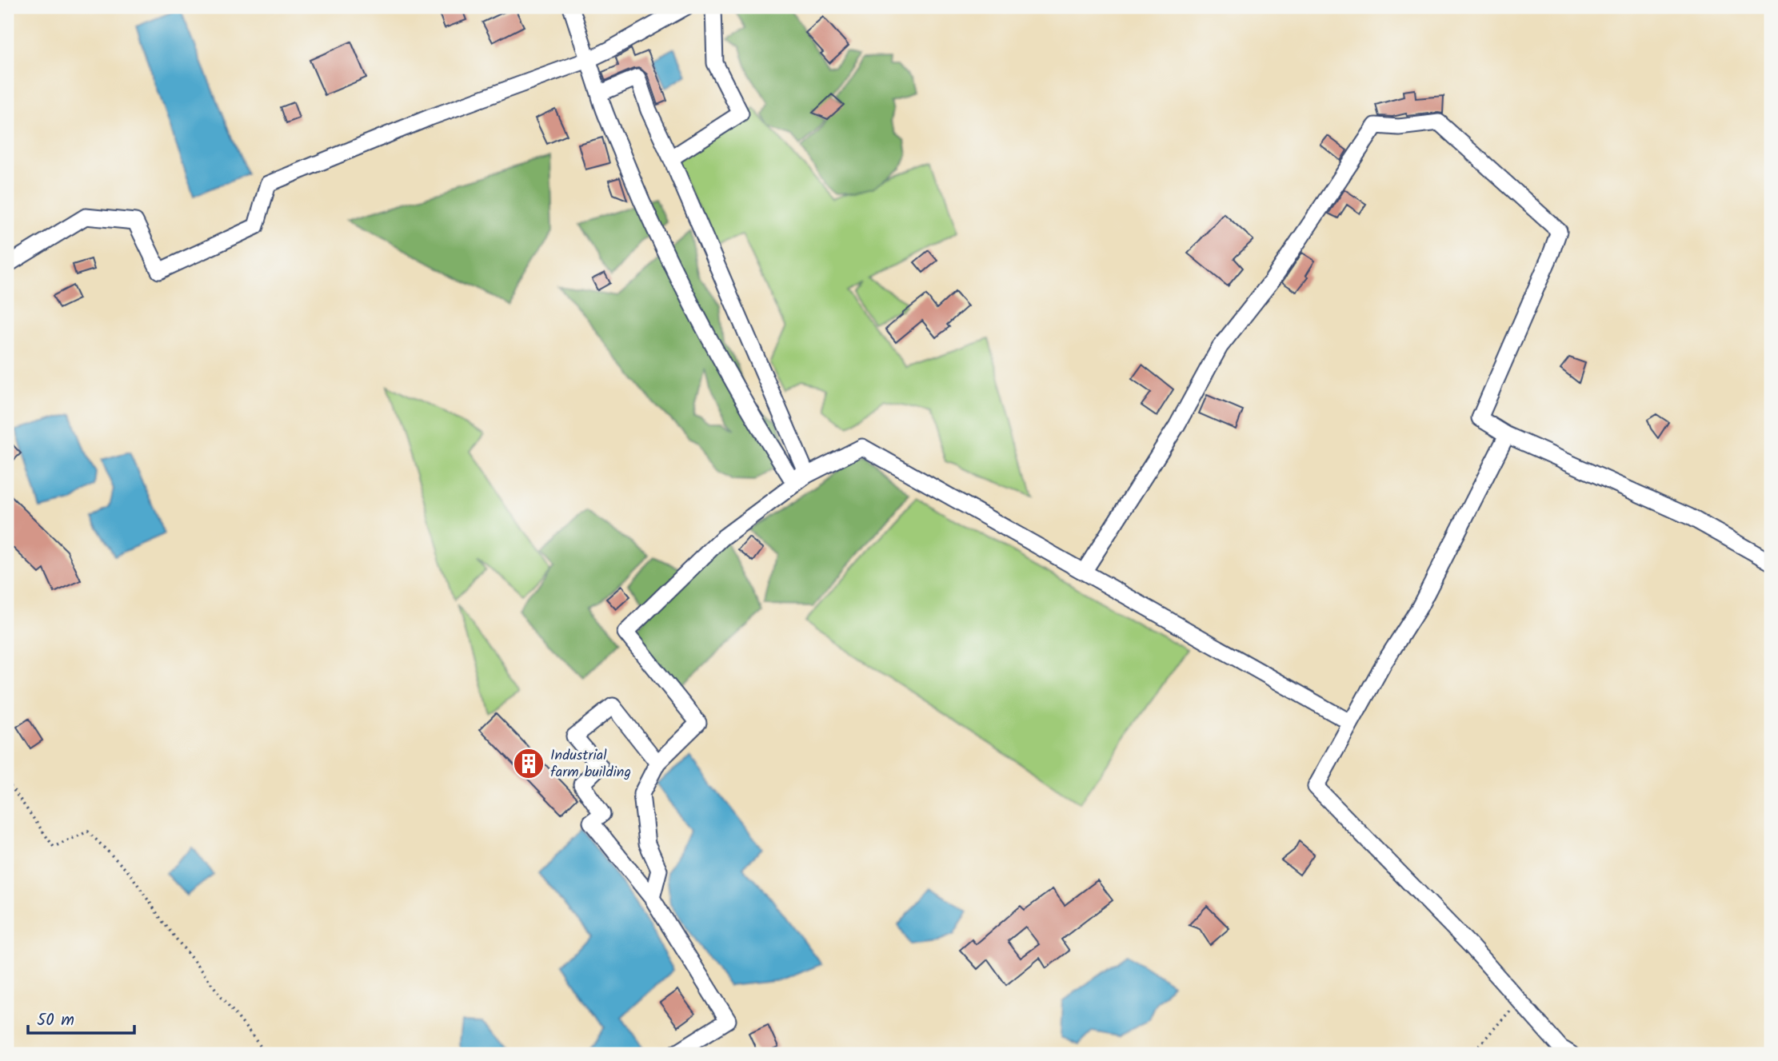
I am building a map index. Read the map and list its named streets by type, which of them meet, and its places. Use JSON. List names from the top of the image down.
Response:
{
  "places": {
    "building": ["Industrial farm building"]
  },
  "scale_bar": "50 m"
}
